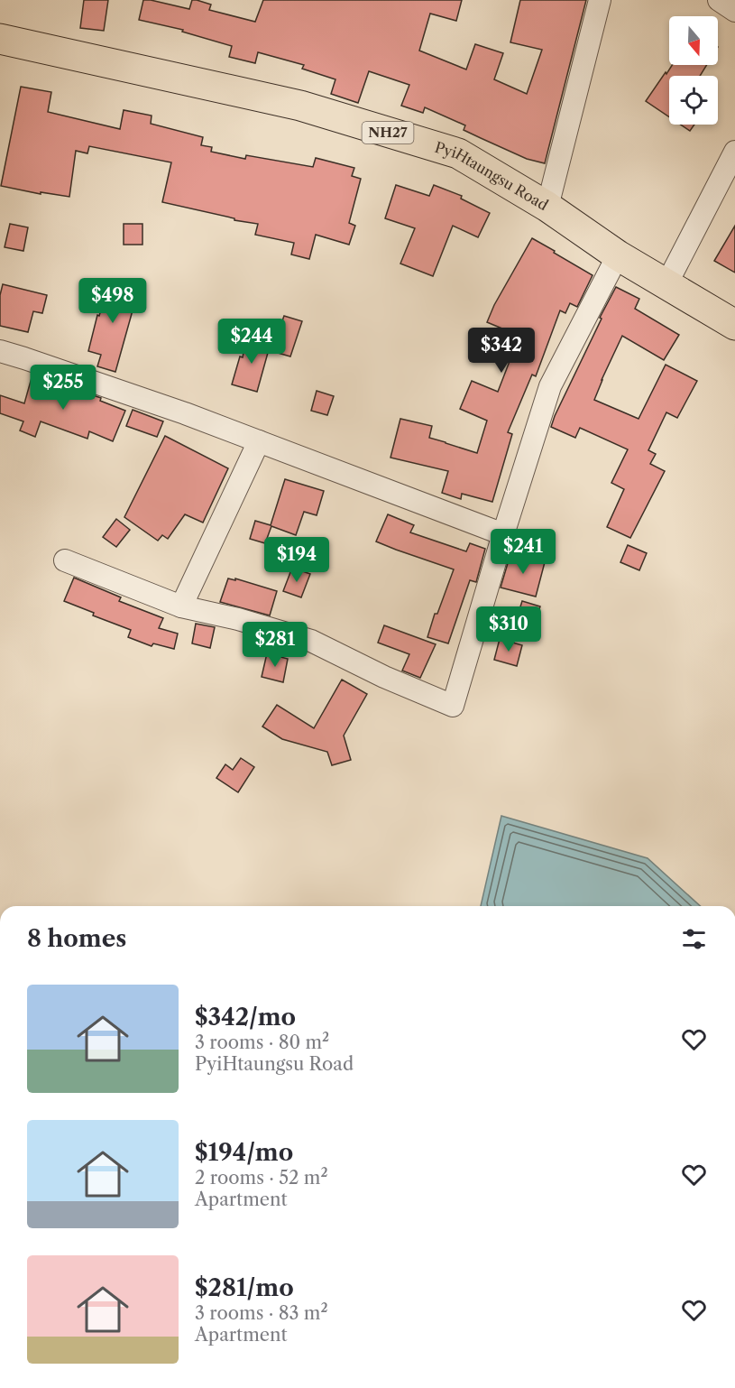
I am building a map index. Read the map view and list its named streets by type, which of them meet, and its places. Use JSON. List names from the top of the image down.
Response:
{
  "streets": {
    "highway": ["NH27", "PyiHtaungsu Road"]
  },
  "north": "bottom",
  "page": {
    "price": [
      "$498",
      "$244",
      "$342",
      "$255",
      "$241",
      "$194",
      "$310",
      "$281"
    ],
    "heading": "8 homes",
    "list": [
      {
        "name": "$342/mo",
        "note": "3 rooms · 80 m² · PyiHtaungsu Road"
      },
      {
        "name": "$194/mo",
        "note": "2 rooms · 52 m² · Apartment"
      },
      {
        "name": "$281/mo",
        "note": "3 rooms · 83 m² · Apartment"
      }
    ]
  }
}
